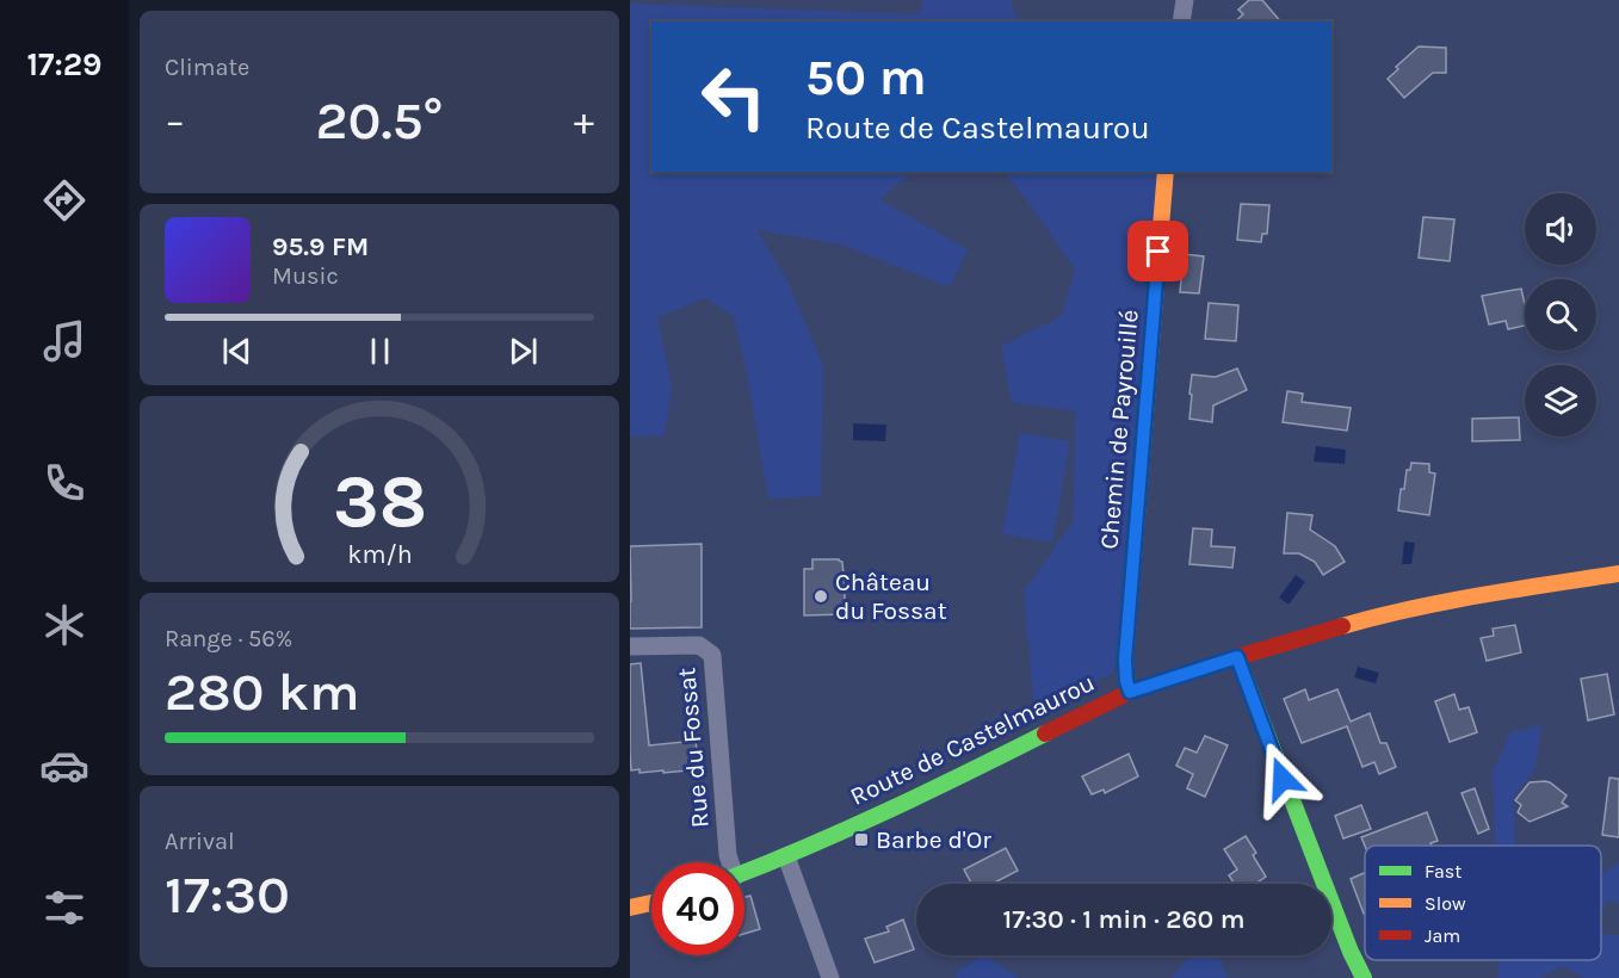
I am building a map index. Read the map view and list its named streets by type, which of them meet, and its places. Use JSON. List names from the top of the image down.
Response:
{
  "streets": {
    "street": ["Chemin de Payrouillé", "Route de Castelmaurou", "Rue du Fossat"]
  },
  "crossings": [
    ["Chemin de Payrouillé", "Route de Castelmaurou"]
  ],
  "places": {
    "other": ["Château du Fossat"],
    "transit": ["Barbe d'Or"]
  },
  "legend": ["Fast", "Slow", "Jam"],
  "page": {
    "tabs": "17:29",
    "tile": [
      "Climate",
      ["Range · 56%", "280 km"],
      ["Arrival", "17:30"]
    ],
    "turn": ["50 m", "Route de Castelmaurou"],
    "heat": ["−", "20.5°", "+"],
    "song": ["95.9 FM", "Music"],
    "limit": "40",
    "trip": "17:30 · 1 min · 260 m",
    "gauge": ["38", "km/h"]
  }
}
